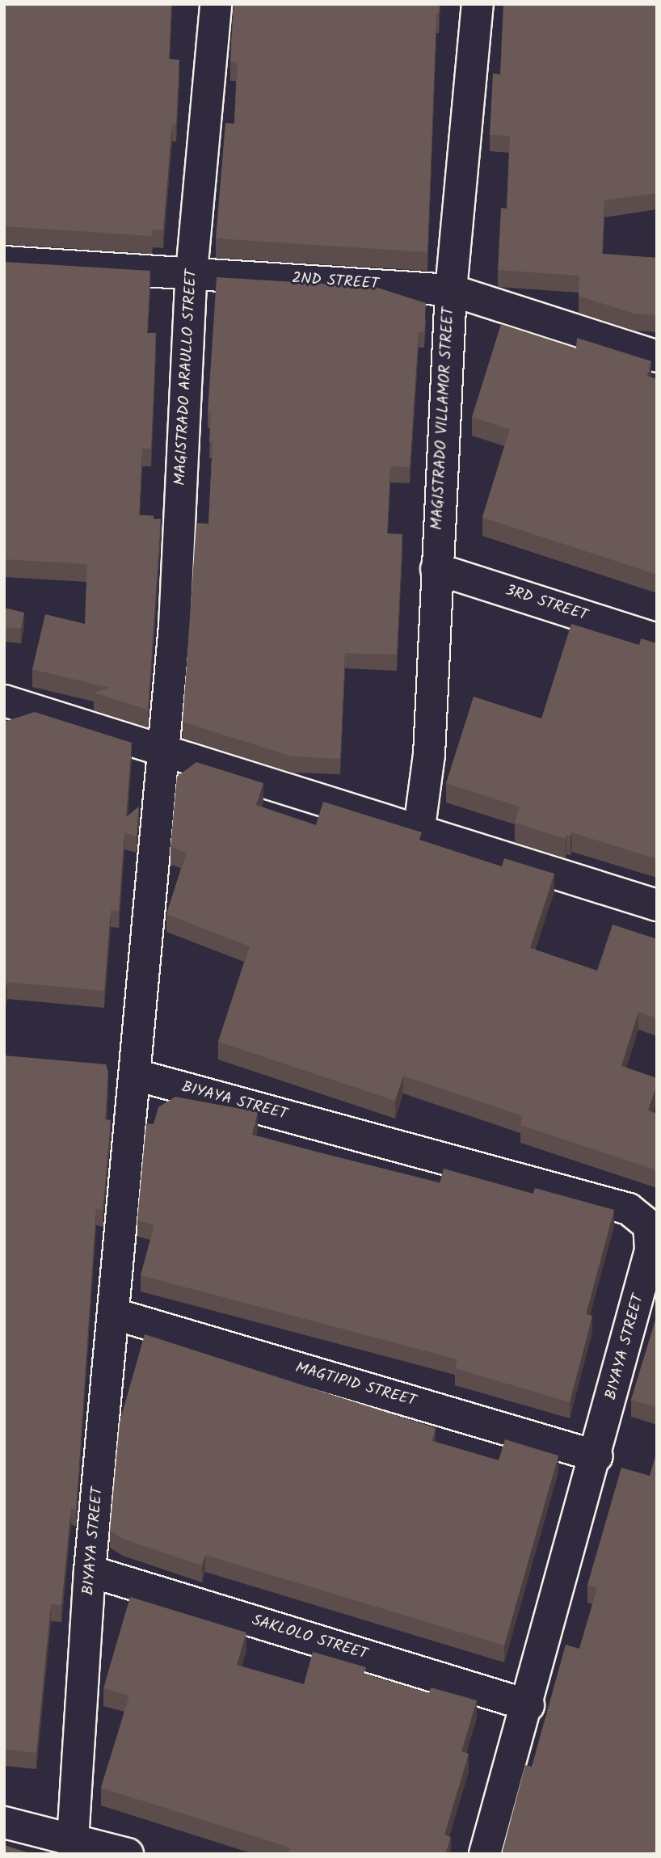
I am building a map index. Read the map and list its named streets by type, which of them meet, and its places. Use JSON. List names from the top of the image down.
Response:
{
  "streets": {
    "street": [
      "2ND STREET",
      "MAGISTRADO ARAULLO STREET",
      "MAGISTRADO VILLAMOR STREET",
      "3RD STREET",
      "BIYAYA STREET",
      "MAGTIPID STREET",
      "SAKLOLO STREET"
    ]
  },
  "crossings": [
    ["2ND STREET", "MAGISTRADO ARAULLO STREET"],
    ["2ND STREET", "MAGISTRADO VILLAMOR STREET"],
    ["MAGISTRADO ARAULLO STREET", "BIYAYA STREET"],
    ["MAGISTRADO VILLAMOR STREET", "3RD STREET"],
    ["BIYAYA STREET", "MAGTIPID STREET"],
    ["BIYAYA STREET", "SAKLOLO STREET"]
  ]
}
